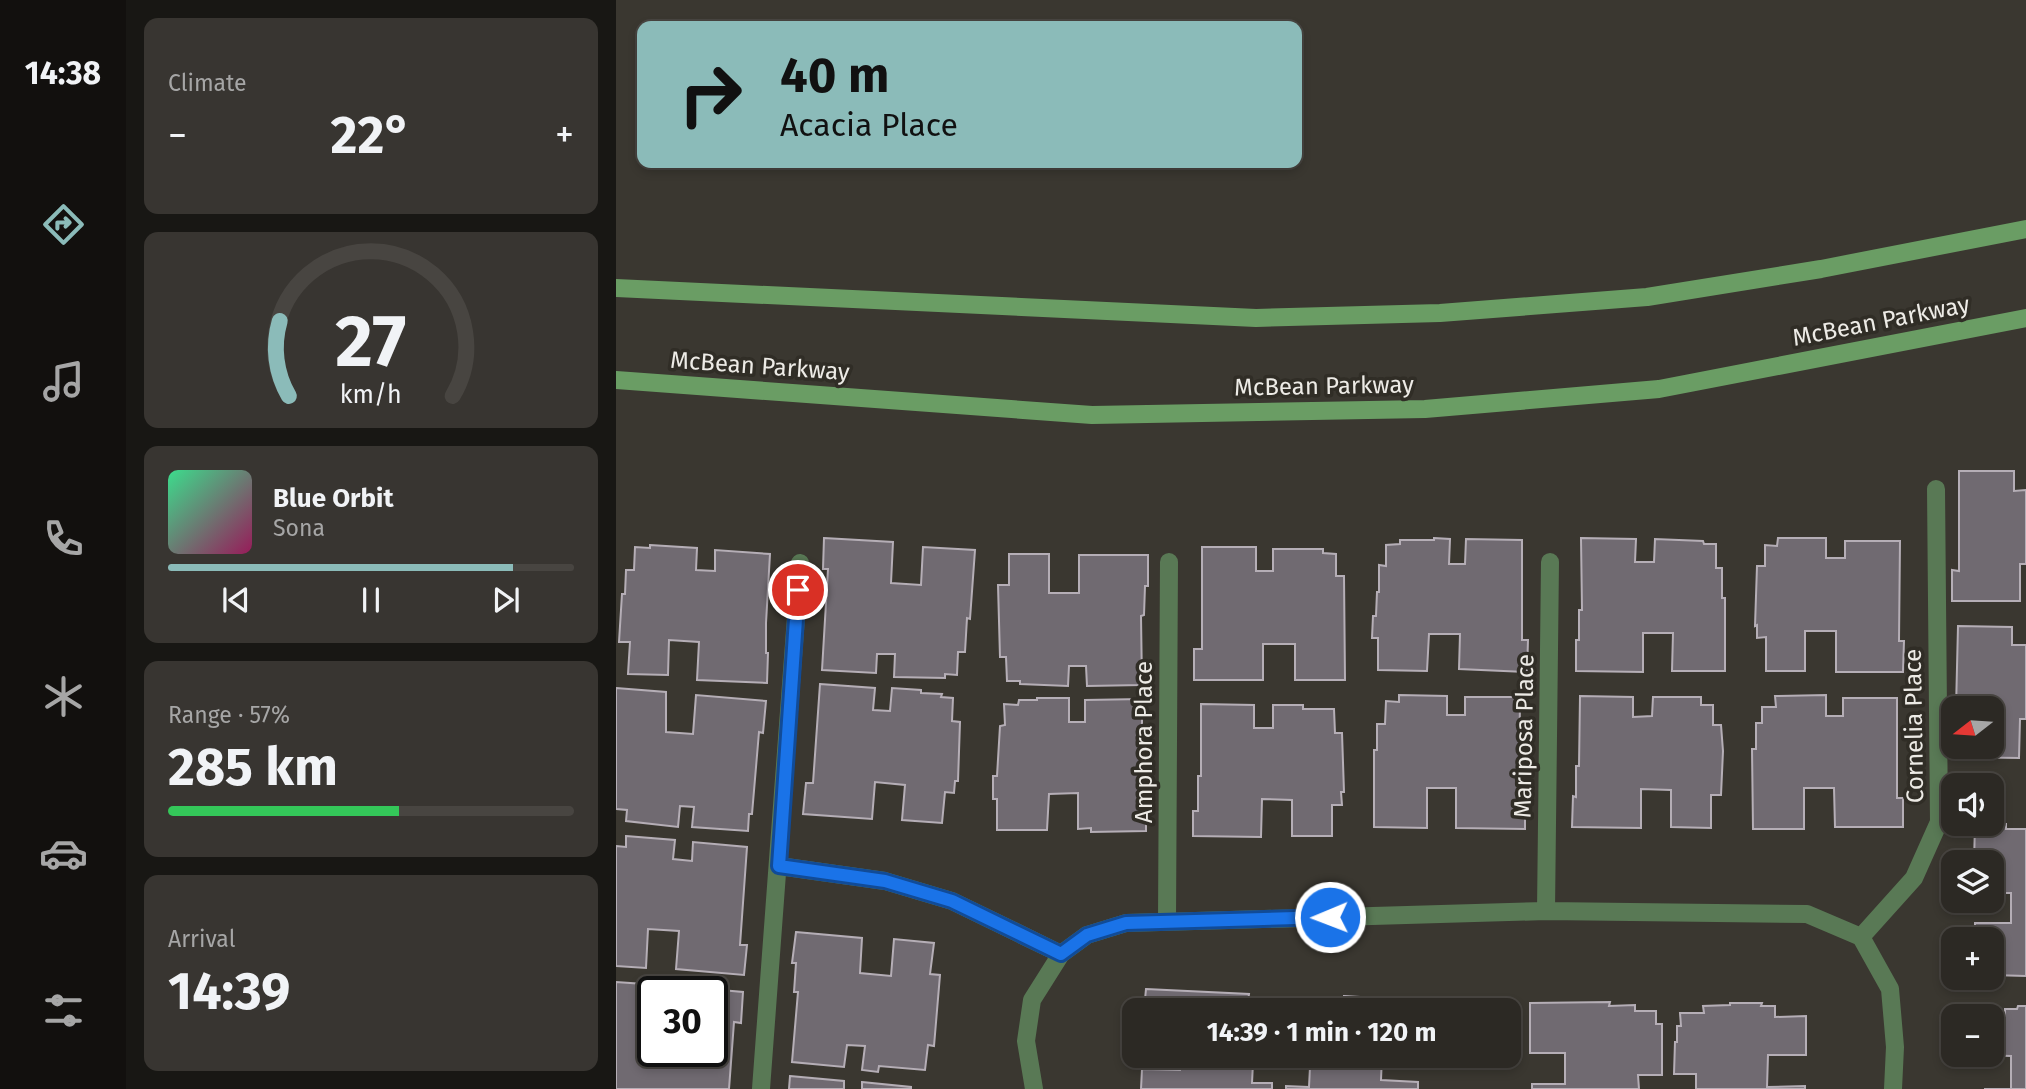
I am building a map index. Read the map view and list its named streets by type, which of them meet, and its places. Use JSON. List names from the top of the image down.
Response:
{
  "streets": {
    "main road": ["McBean Parkway"],
    "street": ["Cornelia Place", "Mariposa Place", "Amphora Place"]
  },
  "north": "left",
  "page": {
    "tabs": "14:38",
    "tile": [
      "Climate",
      ["Range · 57%", "285 km"],
      ["Arrival", "14:39"]
    ],
    "turn": ["40 m", "Acacia Place"],
    "heat": ["−", "22°", "+"],
    "song": ["Blue Orbit", "Sona"],
    "map_buttons": ["+", "−"],
    "limit": "30",
    "trip": "14:39 · 1 min · 120 m",
    "gauge": ["27", "km/h"]
  }
}
